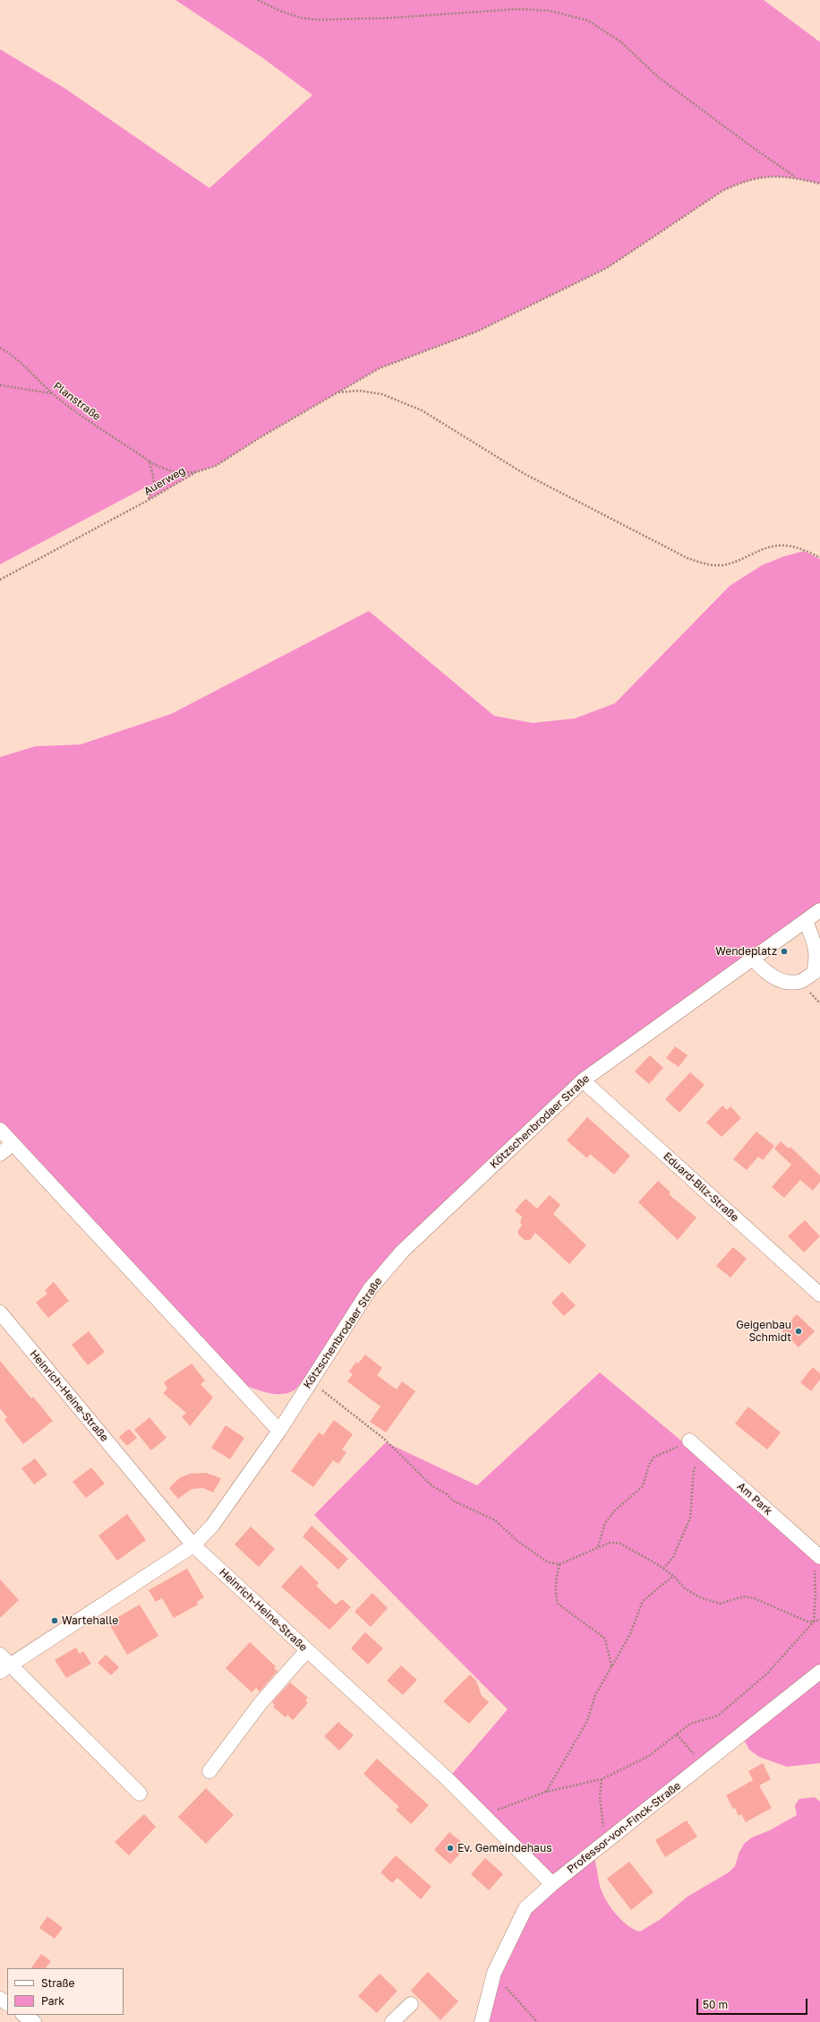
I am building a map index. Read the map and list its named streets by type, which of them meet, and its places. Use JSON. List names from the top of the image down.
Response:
{
  "streets": {
    "street": [
      "Kötzschenbrodaer Straße",
      "Eduard-Bilz-Straße",
      "Heinrich-Heine-Straße",
      "Am Park",
      "Professor-von-Finck-Straße"
    ],
    "path": ["Planstraße", "Auerweg"]
  },
  "crossings": [
    ["Planstraße", "Auerweg"],
    ["Kötzschenbrodaer Straße", "Eduard-Bilz-Straße"],
    ["Kötzschenbrodaer Straße", "Heinrich-Heine-Straße"],
    ["Heinrich-Heine-Straße", "Professor-von-Finck-Straße"]
  ],
  "places": [
    "Wendeplatz",
    "Geigenbau Schmidt",
    "Wartehalle",
    "Ev. Gemeindehaus"
  ],
  "legend": ["Straße", "Park"],
  "scale_bar": "50 m"
}
